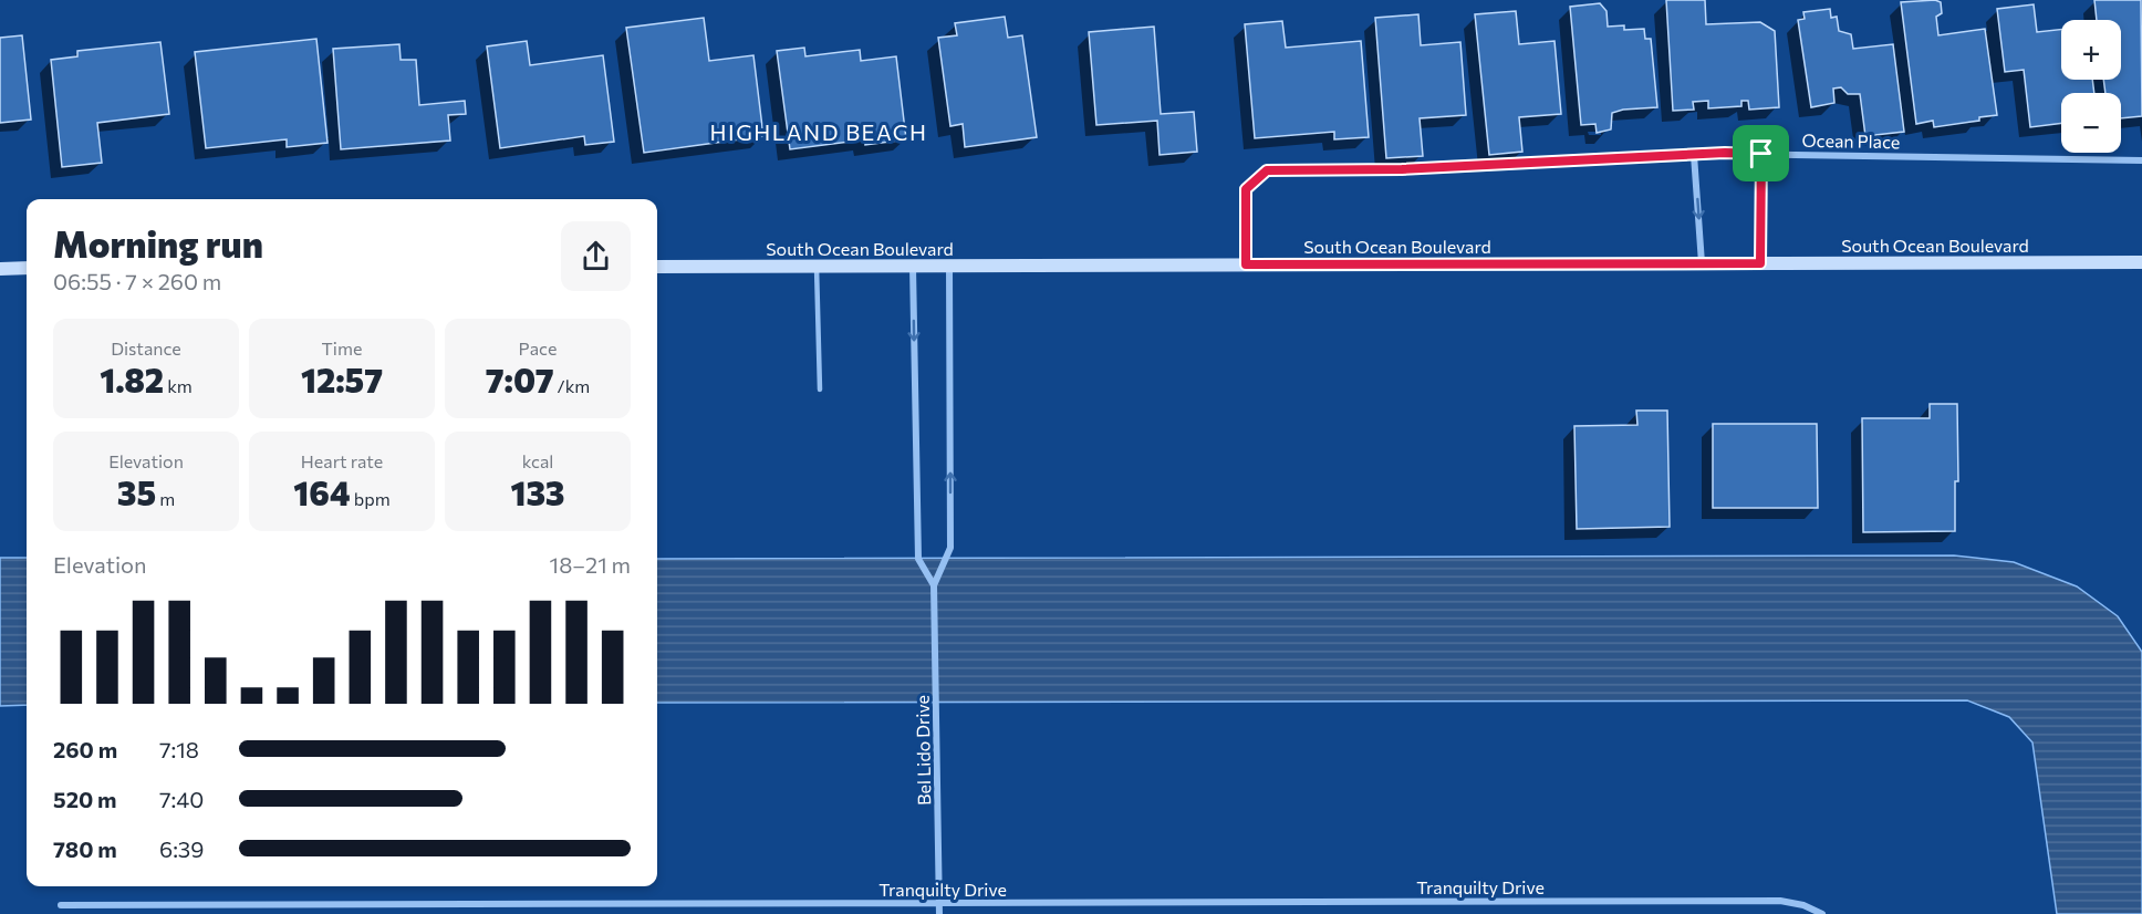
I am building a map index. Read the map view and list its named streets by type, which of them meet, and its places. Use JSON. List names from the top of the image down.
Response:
{
  "streets": {
    "main road": ["South Ocean Boulevard"],
    "street": ["Ocean Place", "Bel Lido Drive", "Tranquilty Drive"]
  },
  "crossings": [
    ["Ocean Place", "South Ocean Boulevard"],
    ["South Ocean Boulevard", "Bel Lido Drive"],
    ["Bel Lido Drive", "Tranquilty Drive"]
  ],
  "districts": ["HIGHLAND BEACH"],
  "page": {
    "map_buttons": ["+", "−"],
    "heading": ["Morning run", "06:55 · 7 × 260 m"],
    "stats": [
      ["Distance", "1.82 km"],
      ["Time", "12:57"],
      ["Pace", "7:07 /km"],
      ["Elevation", "35 m"],
      ["Heart rate", "164 bpm"],
      ["kcal", "133"]
    ],
    "chart": ["Elevation", "18–21 m"],
    "list": [
      {
        "name": "260 m",
        "note": "7:18"
      },
      {
        "name": "520 m",
        "note": "7:40"
      },
      {
        "name": "780 m",
        "note": "6:39"
      }
    ]
  }
}
